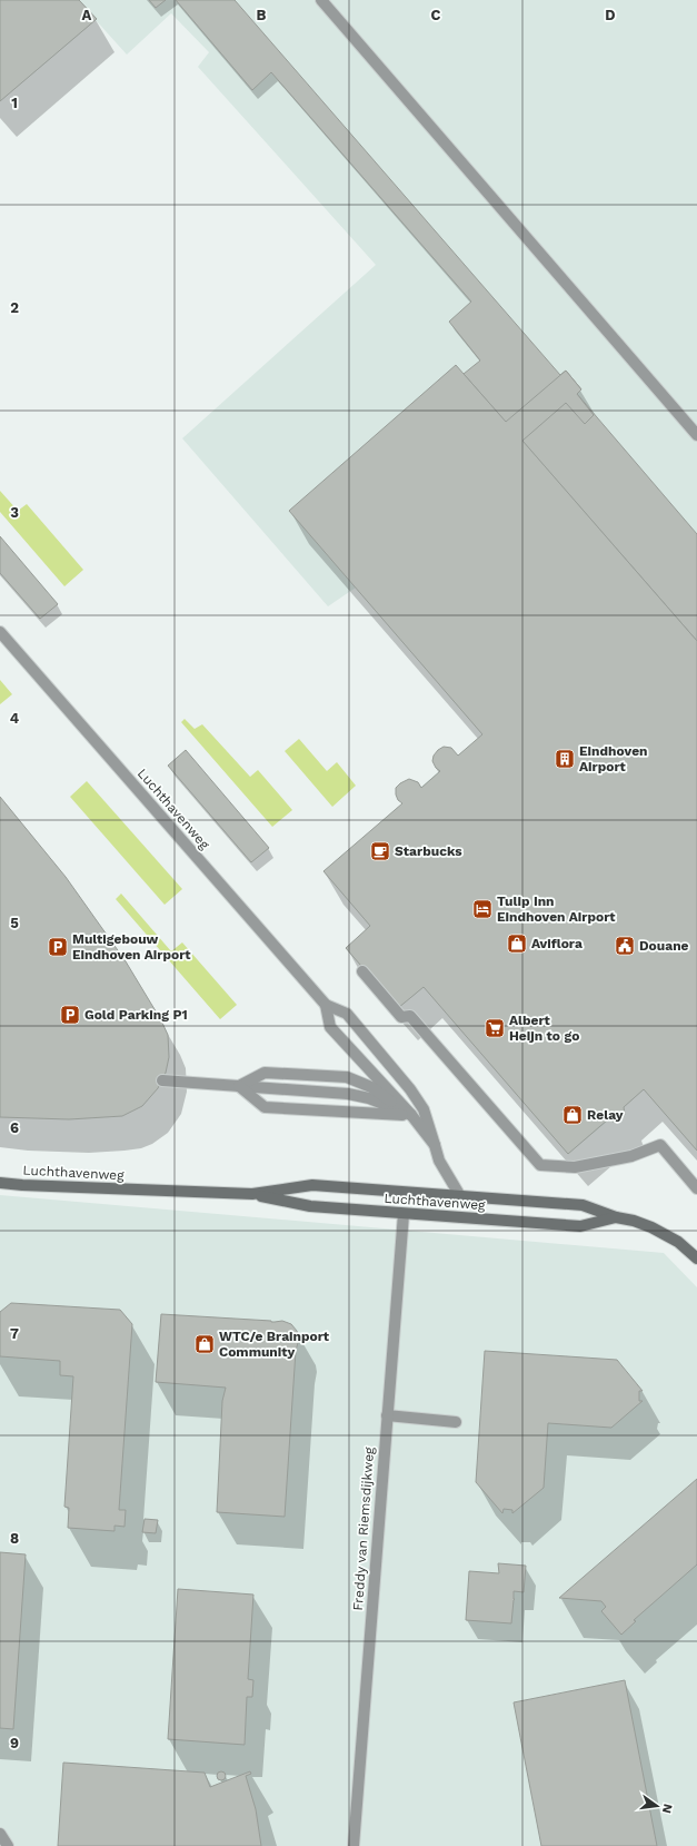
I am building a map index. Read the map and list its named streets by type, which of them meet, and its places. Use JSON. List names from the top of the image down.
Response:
{
  "streets": {
    "street": ["Luchthavenweg", "Freddy van Riemsdijkweg"]
  },
  "crossings": [
    ["Luchthavenweg", "Freddy van Riemsdijkweg"]
  ],
  "places": {
    "building": ["Eindhoven Airport"],
    "cafe": ["Starbucks"],
    "hotel": ["Tulip Inn Eindhoven Airport"],
    "shop": ["Aviflora", "Relay", "WTC/e Brainport Community"],
    "public building": ["Douane"],
    "parking": ["Multigebouw Eindhoven Airport", "Gold Parking P1"],
    "supermarket": ["Albert Heijn to go"]
  },
  "north": "right",
  "grid": {
    "columns": [
      "A",
      "B",
      "C",
      "D"
    ],
    "rows": [
      "1",
      "2",
      "3",
      "4",
      "5",
      "6",
      "7",
      "8",
      "9"
    ]
  }
}
